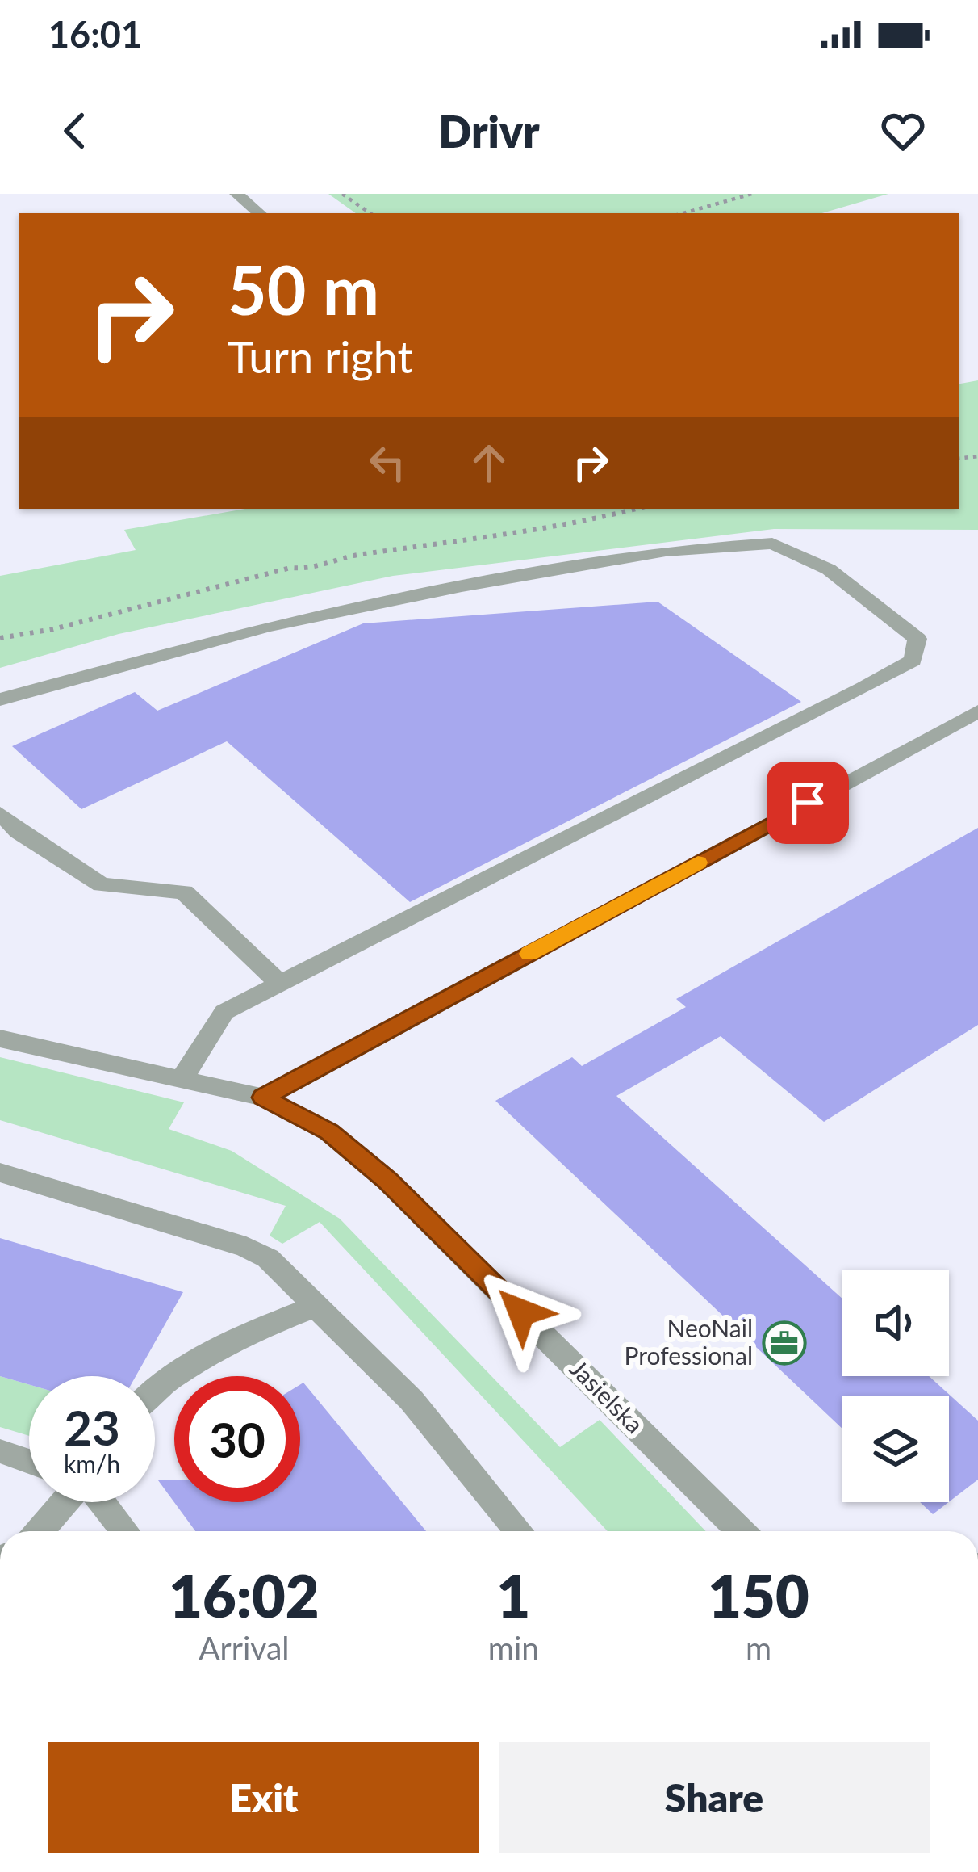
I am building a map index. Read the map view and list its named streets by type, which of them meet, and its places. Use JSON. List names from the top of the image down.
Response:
{
  "streets": {
    "street": ["Jasielska"]
  },
  "places": {
    "office": ["NeoNail Professional"]
  },
  "page": {
    "status": "16:01",
    "header": "Drivr",
    "turn": ["50 m", "Turn right"],
    "speed": "23 km/h",
    "limit": "30",
    "eta": [
      "16:02",
      "Arrival",
      "1",
      "min",
      "150",
      "m"
    ],
    "buttons": ["Exit", "Share"]
  }
}
